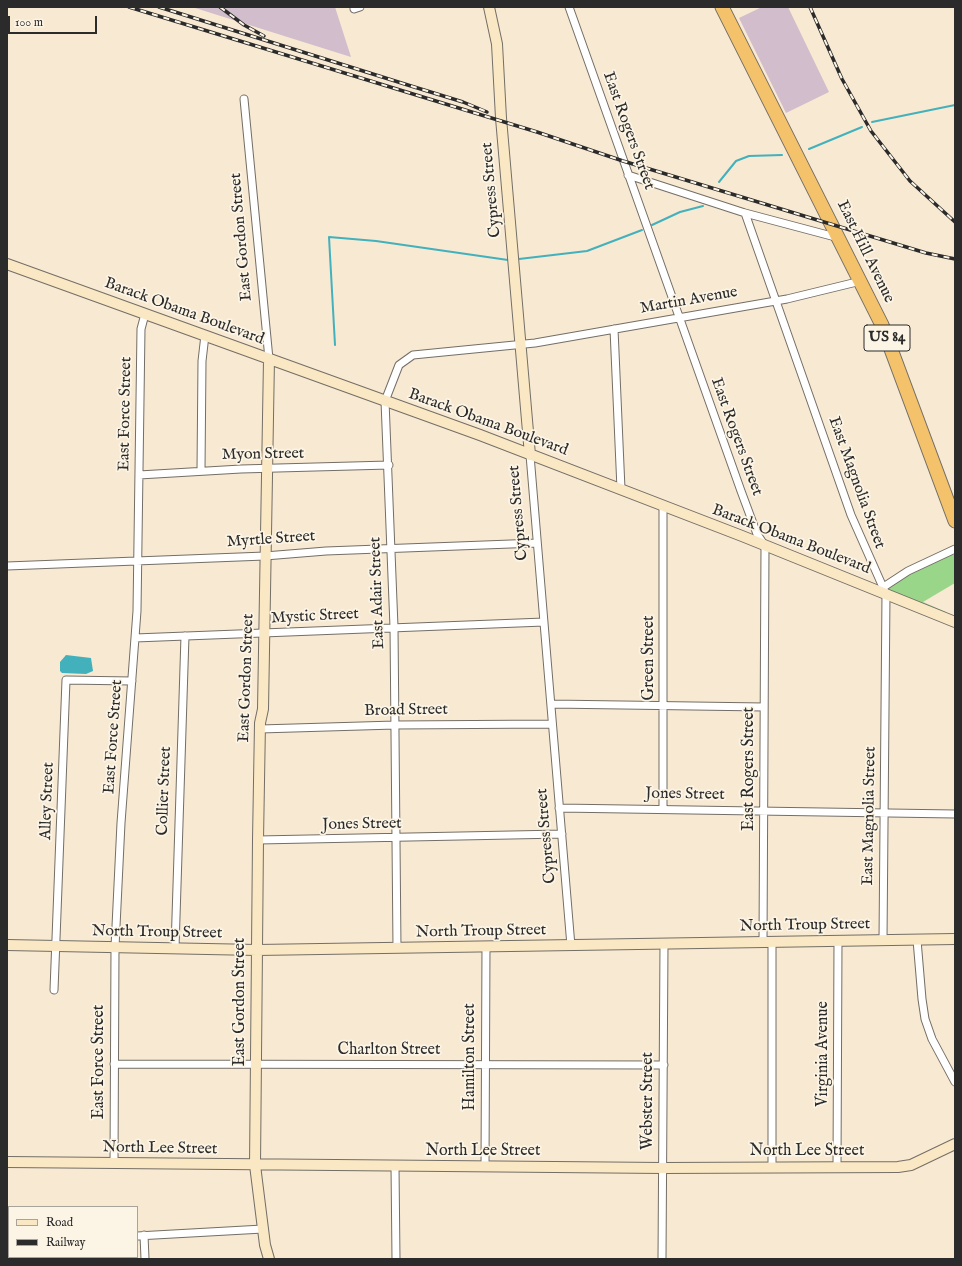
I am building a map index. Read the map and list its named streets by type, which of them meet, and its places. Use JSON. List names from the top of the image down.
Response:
{
  "streets": {
    "highway": ["East Hill Avenue", "US 84"],
    "street": [
      "East Rogers Street",
      "Cypress Street",
      "East Gordon Street",
      "Martin Avenue",
      "Barack Obama Boulevard",
      "East Force Street",
      "Myon Street",
      "East Magnolia Street",
      "Myrtle Street",
      "East Adair Street",
      "Mystic Street",
      "Green Street",
      "Broad Street",
      "Collier Street",
      "Jones Street",
      "Alley Street",
      "North Troup Street",
      "Charlton Street",
      "Virginia Avenue",
      "Hamilton Street",
      "Webster Street",
      "North Lee Street"
    ]
  },
  "crossings": [
    ["East Rogers Street", "Martin Avenue"],
    ["East Rogers Street", "Barack Obama Boulevard"],
    ["East Rogers Street", "Jones Street"],
    ["East Rogers Street", "North Troup Street"],
    ["East Rogers Street", "North Lee Street"],
    ["Cypress Street", "Martin Avenue"],
    ["Cypress Street", "Barack Obama Boulevard"],
    ["Cypress Street", "Myrtle Street"],
    ["Cypress Street", "East Adair Street"],
    ["Cypress Street", "Mystic Street"],
    ["Cypress Street", "Broad Street"],
    ["Cypress Street", "Jones Street"],
    ["Cypress Street", "North Troup Street"],
    ["East Gordon Street", "Barack Obama Boulevard"],
    ["East Gordon Street", "Myon Street"],
    ["East Gordon Street", "Myrtle Street"],
    ["East Gordon Street", "Mystic Street"],
    ["East Gordon Street", "Broad Street"],
    ["East Gordon Street", "Jones Street"],
    ["East Gordon Street", "North Troup Street"],
    ["East Gordon Street", "Charlton Street"],
    ["East Gordon Street", "North Lee Street"],
    ["East Hill Avenue", "Martin Avenue"],
    ["Martin Avenue", "East Magnolia Street"],
    ["Martin Avenue", "East Adair Street"],
    ["Barack Obama Boulevard", "East Force Street"],
    ["Barack Obama Boulevard", "East Magnolia Street"],
    ["Barack Obama Boulevard", "East Adair Street"],
    ["Barack Obama Boulevard", "Green Street"],
    ["East Force Street", "Myon Street"],
    ["East Force Street", "Myrtle Street"],
    ["East Force Street", "Mystic Street"],
    ["East Force Street", "Alley Street"],
    ["East Force Street", "North Troup Street"],
    ["East Force Street", "Charlton Street"],
    ["East Force Street", "North Lee Street"],
    ["Myon Street", "East Adair Street"],
    ["East Magnolia Street", "Jones Street"],
    ["East Magnolia Street", "North Troup Street"],
    ["Myrtle Street", "East Adair Street"],
    ["East Adair Street", "Mystic Street"],
    ["East Adair Street", "Broad Street"],
    ["East Adair Street", "Jones Street"],
    ["East Adair Street", "North Troup Street"],
    ["Mystic Street", "Collier Street"],
    ["Green Street", "Jones Street"],
    ["Collier Street", "North Troup Street"],
    ["Alley Street", "North Troup Street"],
    ["North Troup Street", "Virginia Avenue"],
    ["North Troup Street", "Hamilton Street"],
    ["North Troup Street", "Webster Street"],
    ["Charlton Street", "Hamilton Street"],
    ["Charlton Street", "Webster Street"],
    ["Virginia Avenue", "North Lee Street"],
    ["Hamilton Street", "North Lee Street"],
    ["Webster Street", "North Lee Street"]
  ],
  "legend": ["Road", "Railway"],
  "scale_bar": "100 m"
}
